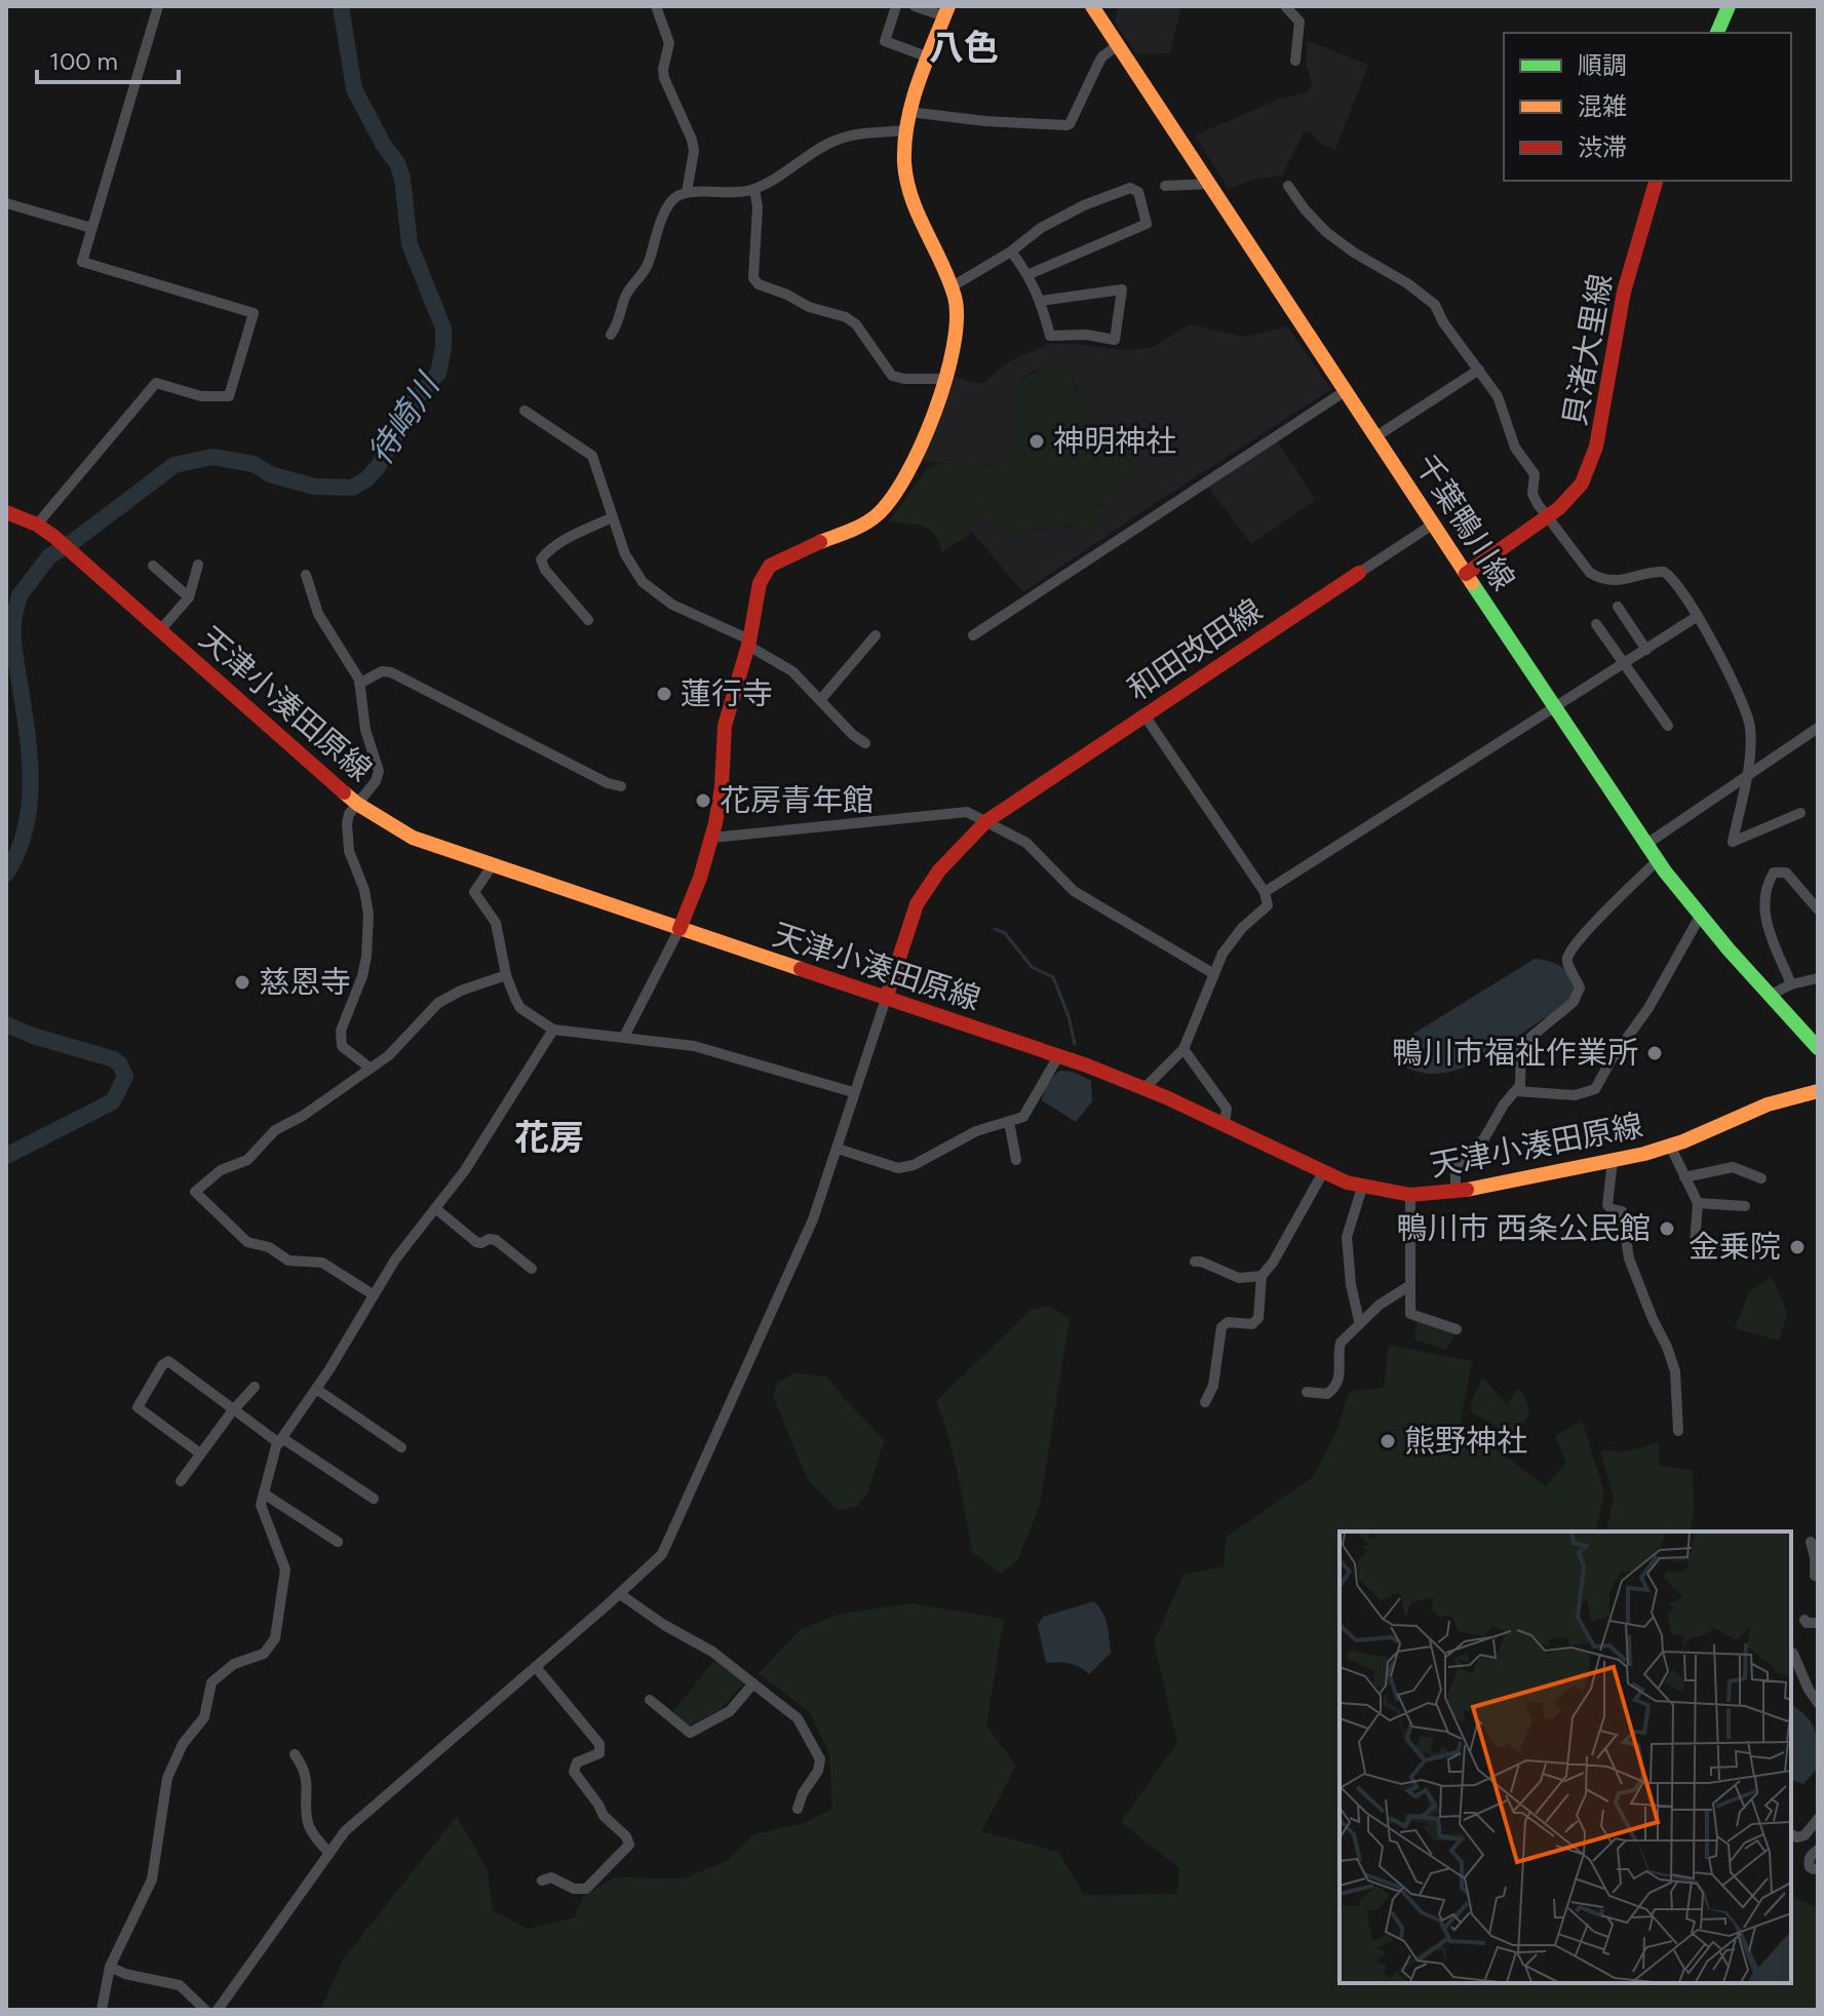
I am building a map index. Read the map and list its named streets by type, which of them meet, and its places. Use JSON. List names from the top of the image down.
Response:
{
  "streets": {
    "main road": [
      "貝渚大里線",
      "千葉鴨川線",
      "和田改田線",
      "天津小湊田原線"
    ]
  },
  "crossings": [
    ["貝渚大里線", "千葉鴨川線"],
    ["千葉鴨川線", "和田改田線"],
    ["和田改田線", "天津小湊田原線"]
  ],
  "districts": ["八色", "花房"],
  "water": ["待崎川"],
  "places": [
    "神明神社",
    "蓮行寺",
    "花房青年館",
    "慈恩寺",
    "鴨川市福祉作業所",
    "鴨川市 西条公民館",
    "金乗院",
    "熊野神社"
  ],
  "legend": ["順調", "混雑", "渋滞"],
  "scale_bar": "100 m"
}
